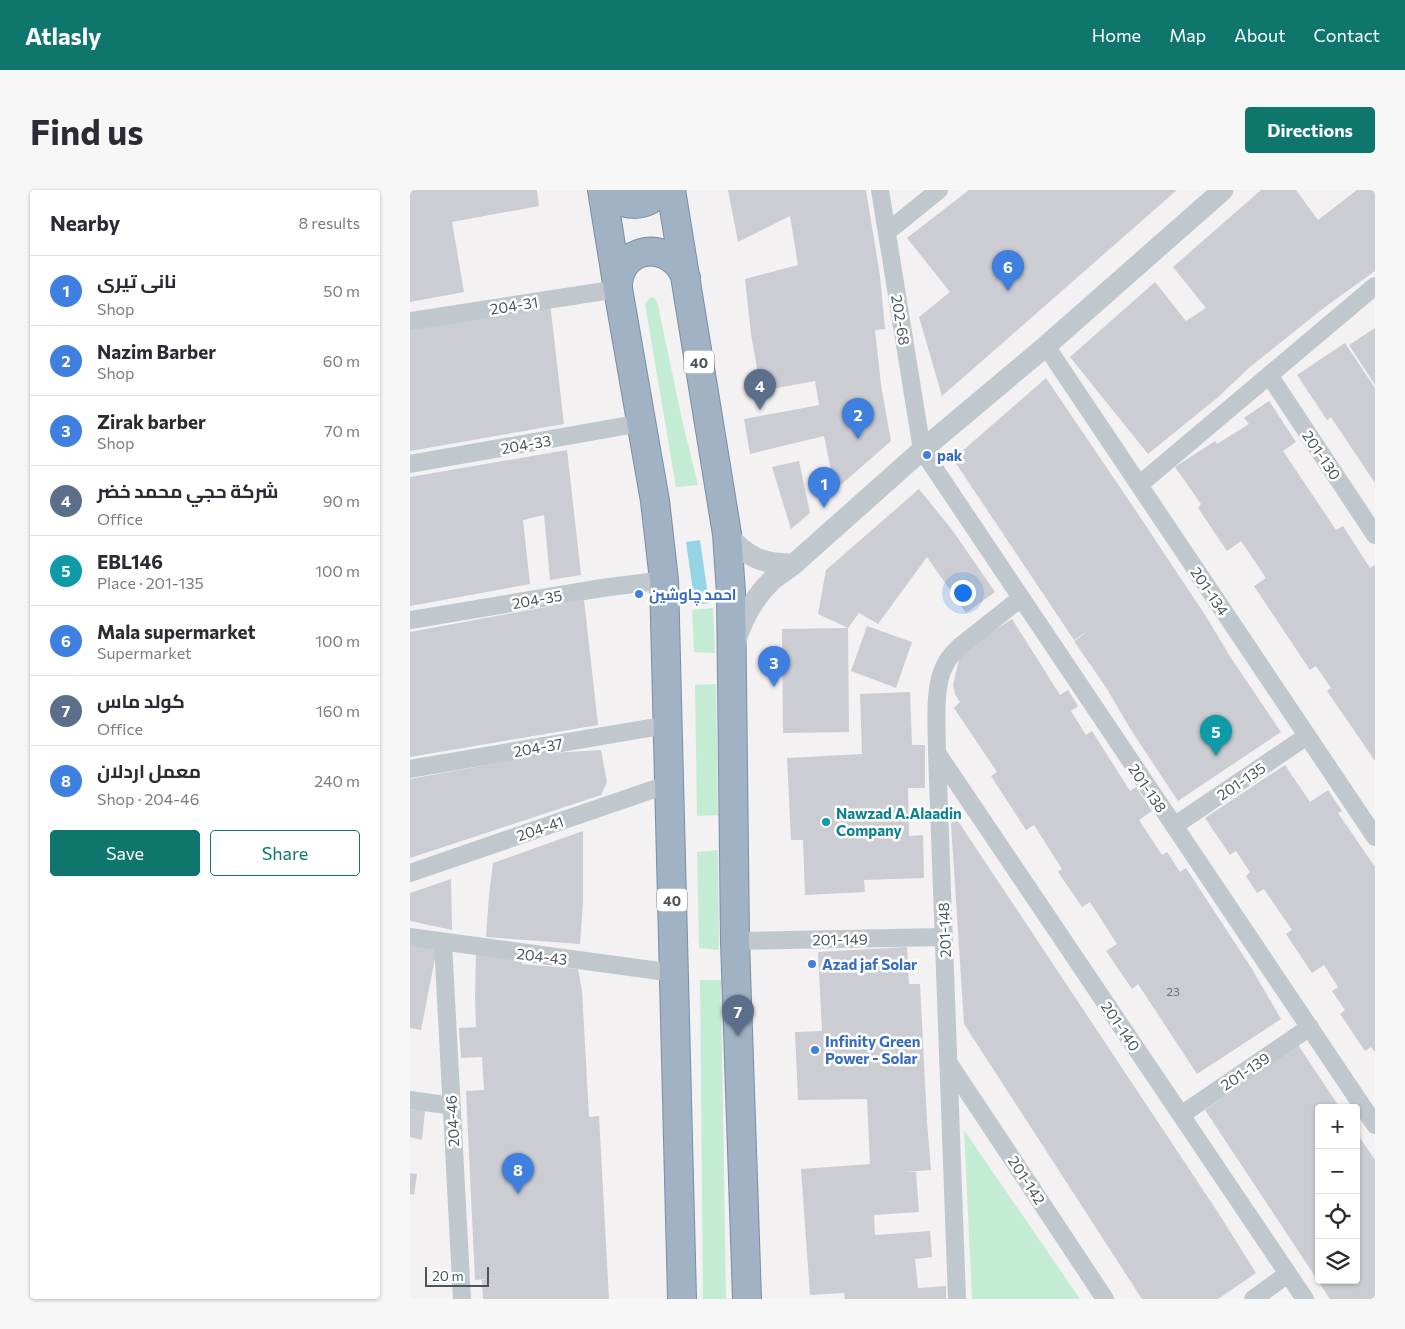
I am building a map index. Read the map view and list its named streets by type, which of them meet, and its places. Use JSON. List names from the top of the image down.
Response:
{
  "streets": {
    "highway": ["40"],
    "street": [
      "204-31",
      "202-68",
      "204-33",
      "201-130",
      "201-134",
      "204-35",
      "204-37",
      "201-135",
      "201-138",
      "204-41",
      "201-148",
      "201-149",
      "204-43",
      "201-140",
      "201-139",
      "204-46",
      "201-142"
    ]
  },
  "crossings": [
    ["204-31", "40"],
    ["202-68", "201-138"],
    ["40", "204-33"],
    ["40", "204-35"],
    ["40", "204-37"],
    ["40", "204-41"],
    ["40", "201-149"],
    ["40", "204-43"],
    ["201-134", "201-135"],
    ["201-135", "201-138"],
    ["201-138", "201-148"],
    ["201-138", "201-139"],
    ["201-148", "201-149"],
    ["201-148", "201-140"],
    ["201-148", "201-142"],
    ["204-43", "204-46"],
    ["201-140", "201-139"]
  ],
  "places": [
    "pak",
    "احمد چاوشين",
    "Nawzad A.Alaadin Company",
    "Azad jaf Solar",
    "Infinity Green Power - Solar"
  ],
  "house_numbers": ["23"],
  "scale_bar": "20 m",
  "page": {
    "header": "Atlasly",
    "nav": [
      "Home",
      "Map",
      "About",
      "Contact"
    ],
    "buttons": [
      "Directions",
      ["Save", "Share"]
    ],
    "title": "Find us",
    "heading": ["Nearby", "8 results"],
    "pins": [
      "6",
      "4",
      "2",
      "1",
      "3",
      "5",
      "7",
      "8"
    ],
    "list": [
      {
        "mark": "1",
        "name": "نانی تیری",
        "note": "Shop",
        "value": "50 m"
      },
      {
        "mark": "2",
        "name": "Nazim Barber",
        "note": "Shop",
        "value": "60 m"
      },
      {
        "mark": "3",
        "name": "Zirak barber",
        "note": "Shop",
        "value": "70 m"
      },
      {
        "mark": "4",
        "name": "شركة حجي محمد خضر",
        "note": "Office",
        "value": "90 m"
      },
      {
        "mark": "5",
        "name": "EBL146",
        "note": "Place · 201-135",
        "value": "100 m"
      },
      {
        "mark": "6",
        "name": "Mala supermarket",
        "note": "Supermarket",
        "value": "100 m"
      },
      {
        "mark": "7",
        "name": "كولد ماس",
        "note": "Office",
        "value": "160 m"
      },
      {
        "mark": "8",
        "name": "معمل اردلان",
        "note": "Shop · 204-46",
        "value": "240 m"
      }
    ],
    "map_buttons": ["+", "−"],
    "scale": "20 m"
  }
}
